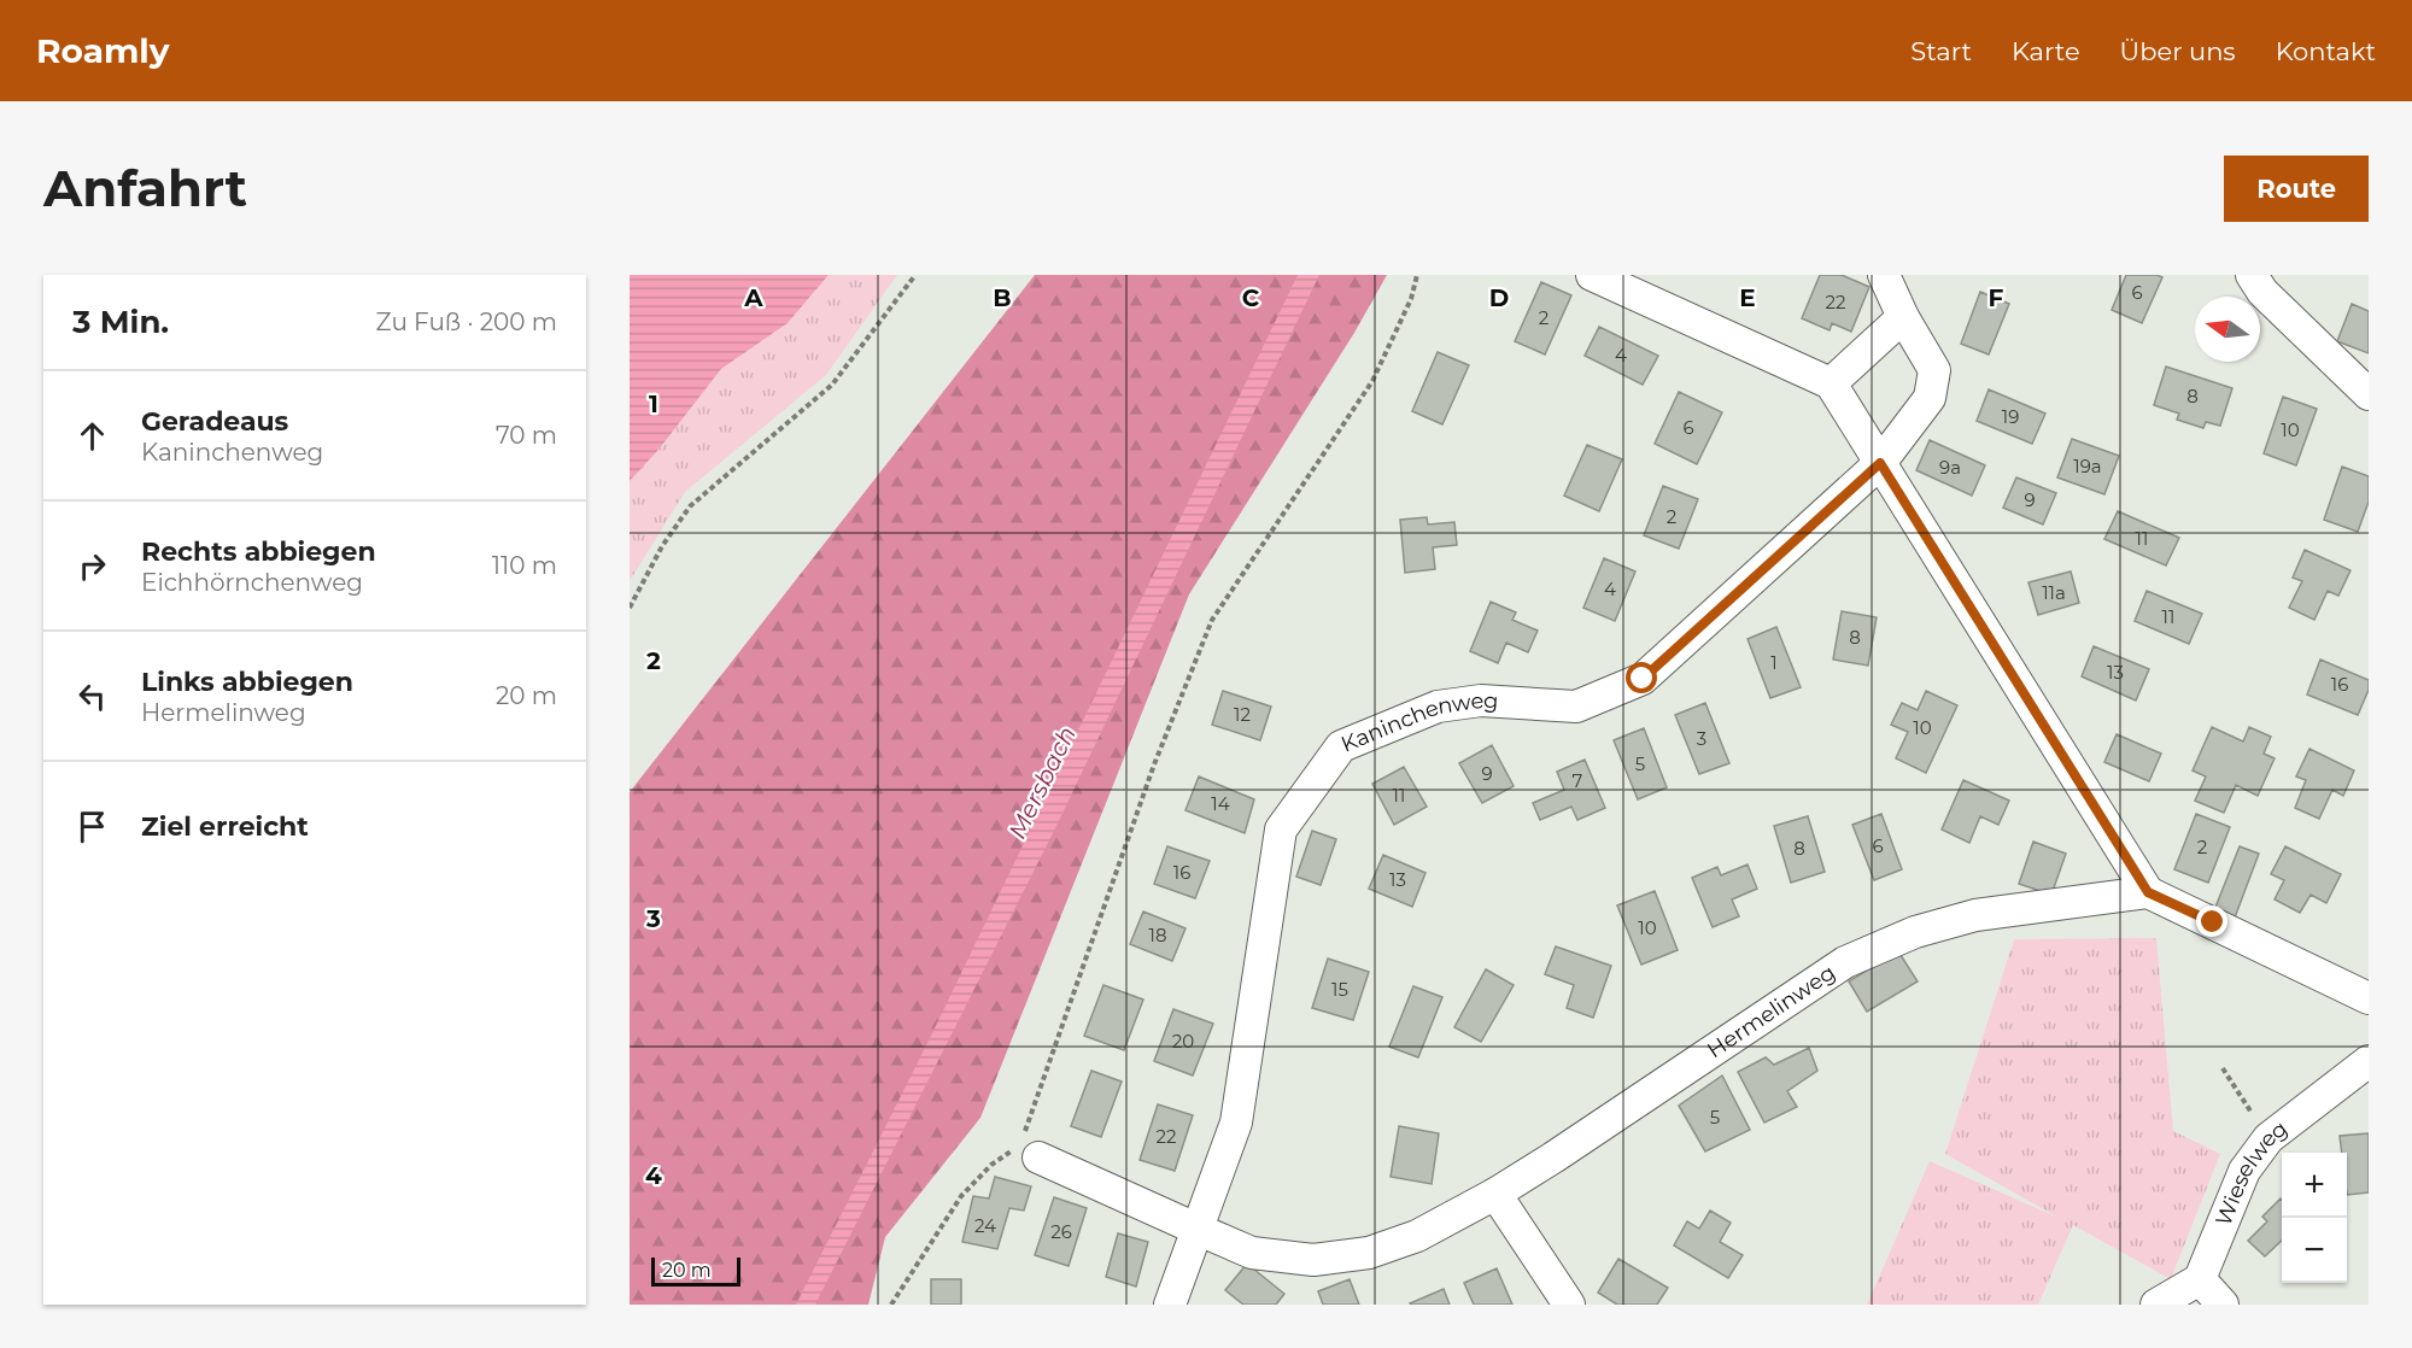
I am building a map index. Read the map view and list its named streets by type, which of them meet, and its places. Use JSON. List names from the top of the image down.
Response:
{
  "streets": {
    "street": ["Kaninchenweg", "Hermelinweg", "Wieselweg"]
  },
  "crossings": [
    ["Kaninchenweg", "Hermelinweg"]
  ],
  "water": ["Mersbach"],
  "house_numbers": [
    "6",
    "22",
    "2",
    "4",
    "8",
    "19",
    "6",
    "10",
    "19a",
    "9a",
    "9",
    "2",
    "11",
    "4",
    "11a",
    "11",
    "8",
    "1",
    "13",
    "16",
    "12",
    "10",
    "3",
    "5",
    "9",
    "7",
    "11",
    "14",
    "6",
    "2",
    "8",
    "16",
    "13",
    "10",
    "18",
    "15",
    "20",
    "5",
    "22",
    "24",
    "26"
  ],
  "scale_bar": "20 m",
  "north": "left",
  "page": {
    "header": "Roamly",
    "nav": [
      "Start",
      "Karte",
      "Über uns",
      "Kontakt"
    ],
    "buttons": "Route",
    "title": "Anfahrt",
    "heading": ["3 Min.", "Zu Fuß · 200 m"],
    "list": [
      ["Geradeaus", "Kaninchenweg", "70 m"],
      ["Rechts abbiegen", "Eichhörnchenweg", "110 m"],
      ["Links abbiegen", "Hermelinweg", "20 m"],
      "Ziel erreicht"
    ],
    "map_buttons": ["+", "−"],
    "scale": "20 m"
  },
  "grid": {
    "columns": [
      "A",
      "B",
      "C",
      "D",
      "E",
      "F"
    ],
    "rows": [
      "1",
      "2",
      "3",
      "4"
    ]
  }
}
